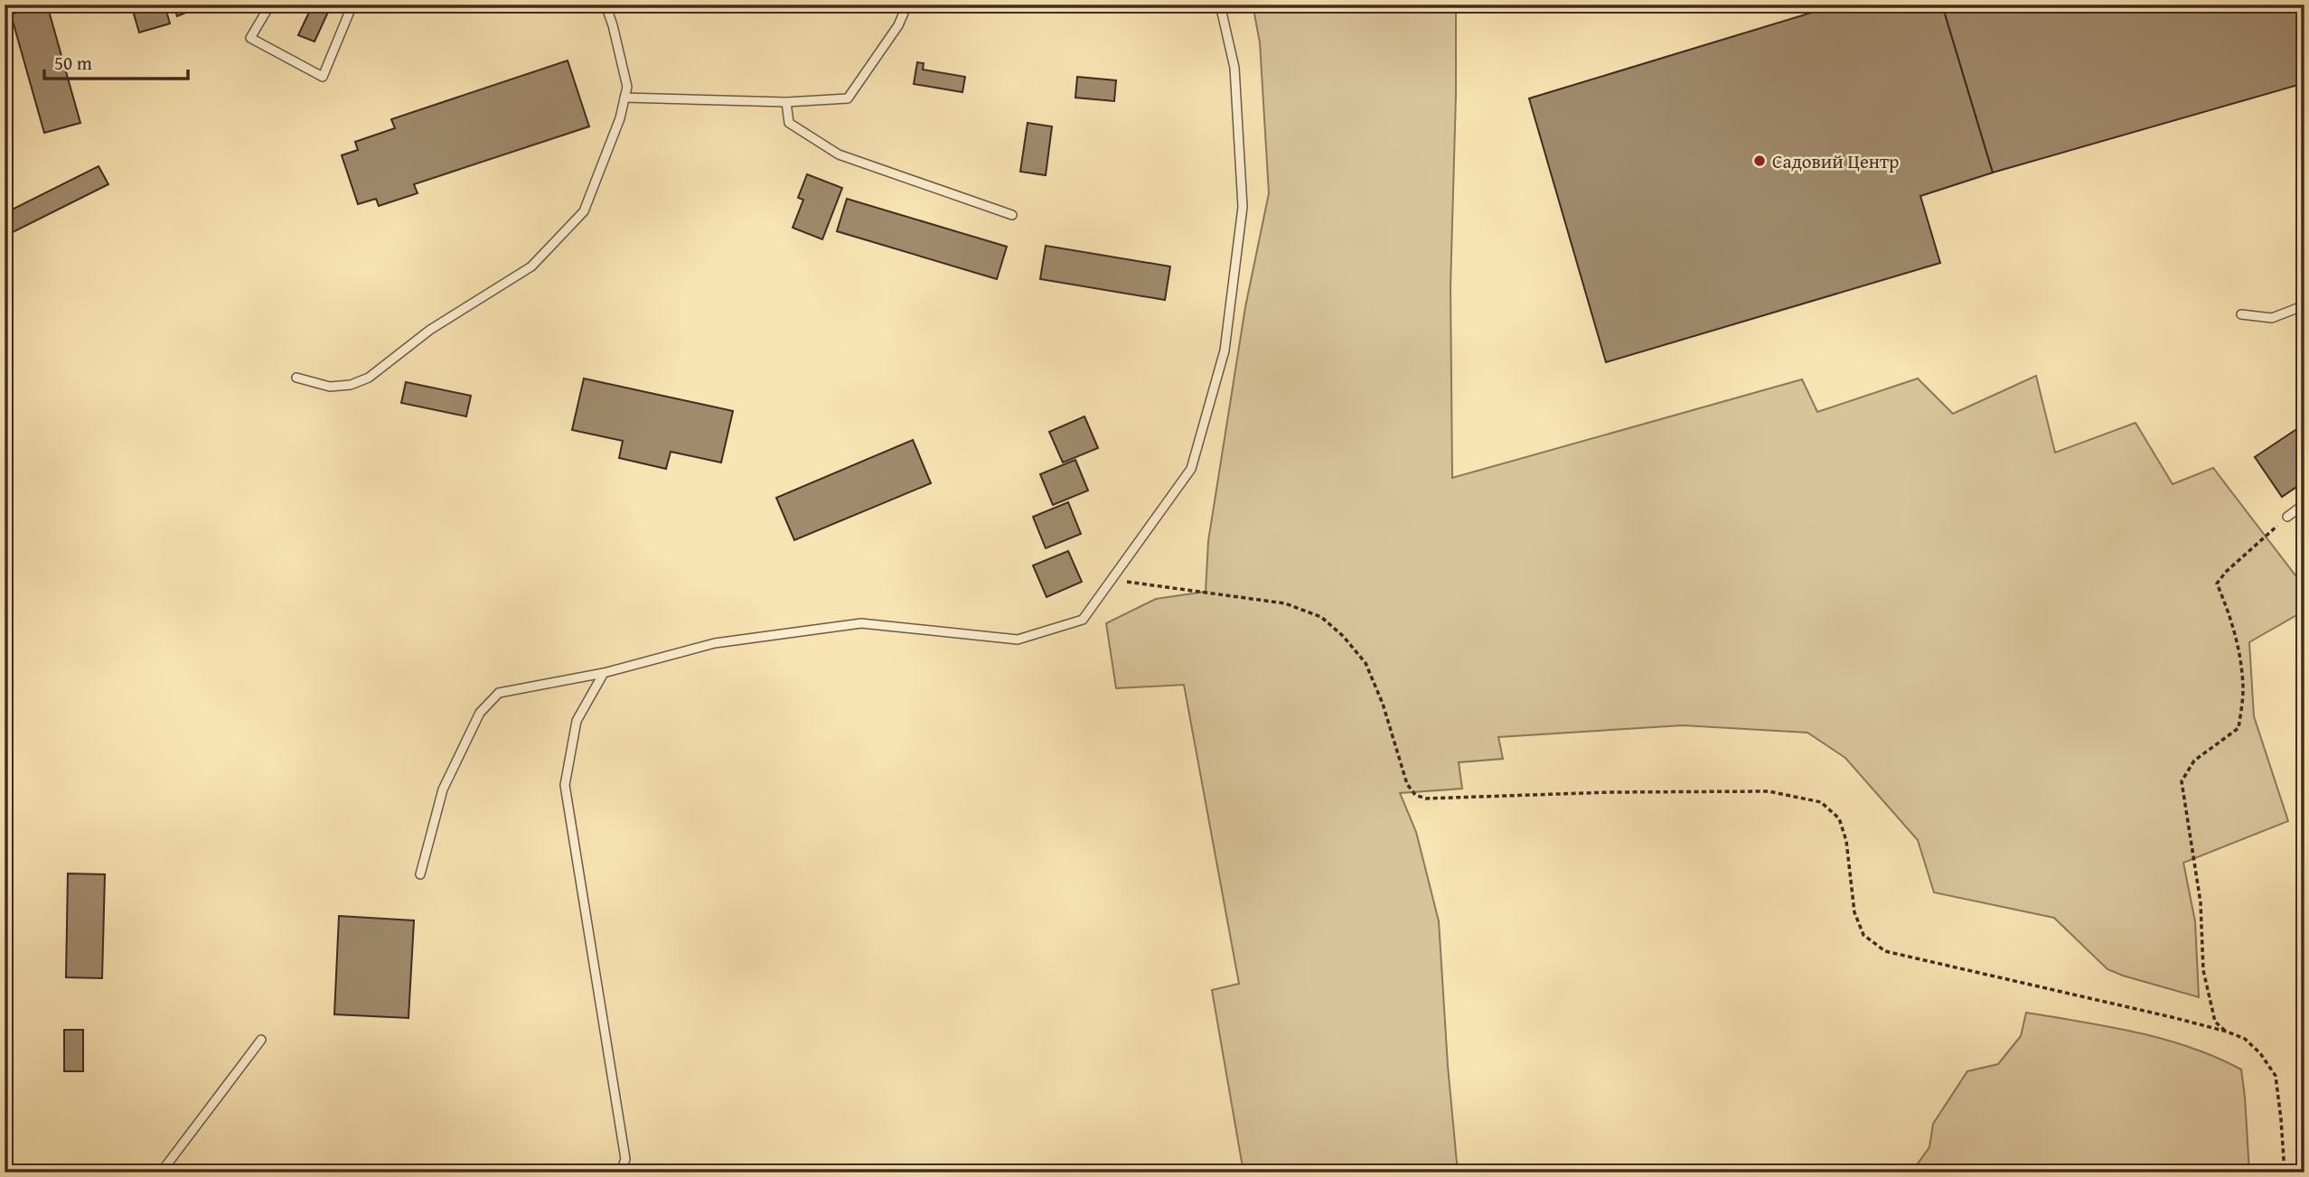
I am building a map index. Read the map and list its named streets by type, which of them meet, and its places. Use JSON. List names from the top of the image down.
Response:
{
  "places": ["Садовий Центр"],
  "scale_bar": "50 m"
}
